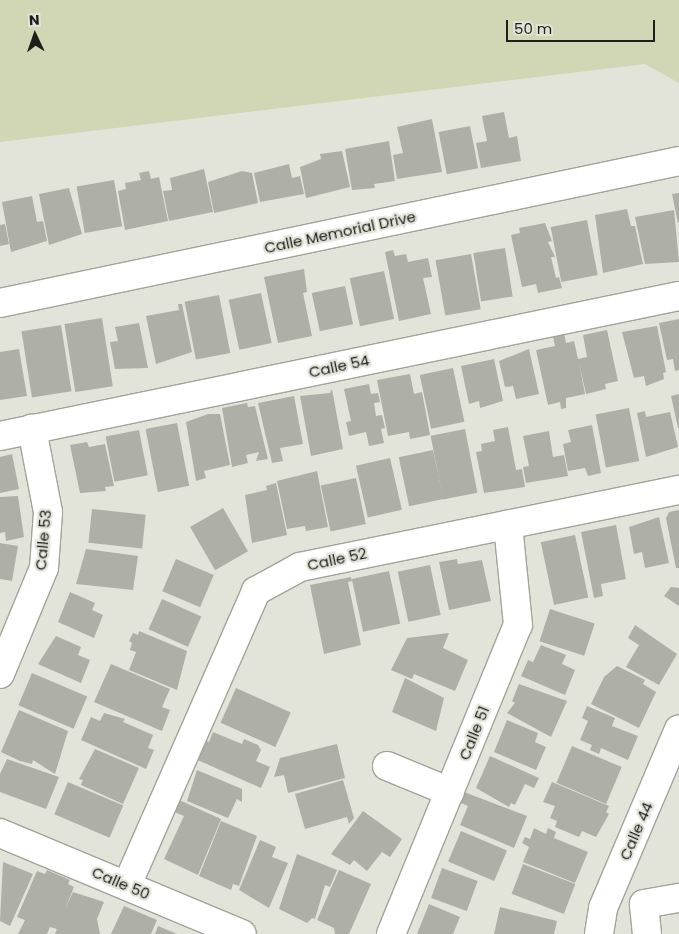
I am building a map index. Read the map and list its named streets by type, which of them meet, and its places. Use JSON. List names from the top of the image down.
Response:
{
  "streets": {
    "street": [
      "Calle Memorial Drive",
      "Calle 54",
      "Calle 53",
      "Calle 52",
      "Calle 51",
      "Calle 44",
      "Calle 50"
    ]
  },
  "crossings": [
    ["Calle 54", "Calle 53"],
    ["Calle 52", "Calle 51"],
    ["Calle 52", "Calle 50"]
  ],
  "scale_bar": "50 m",
  "north": "top"
}
